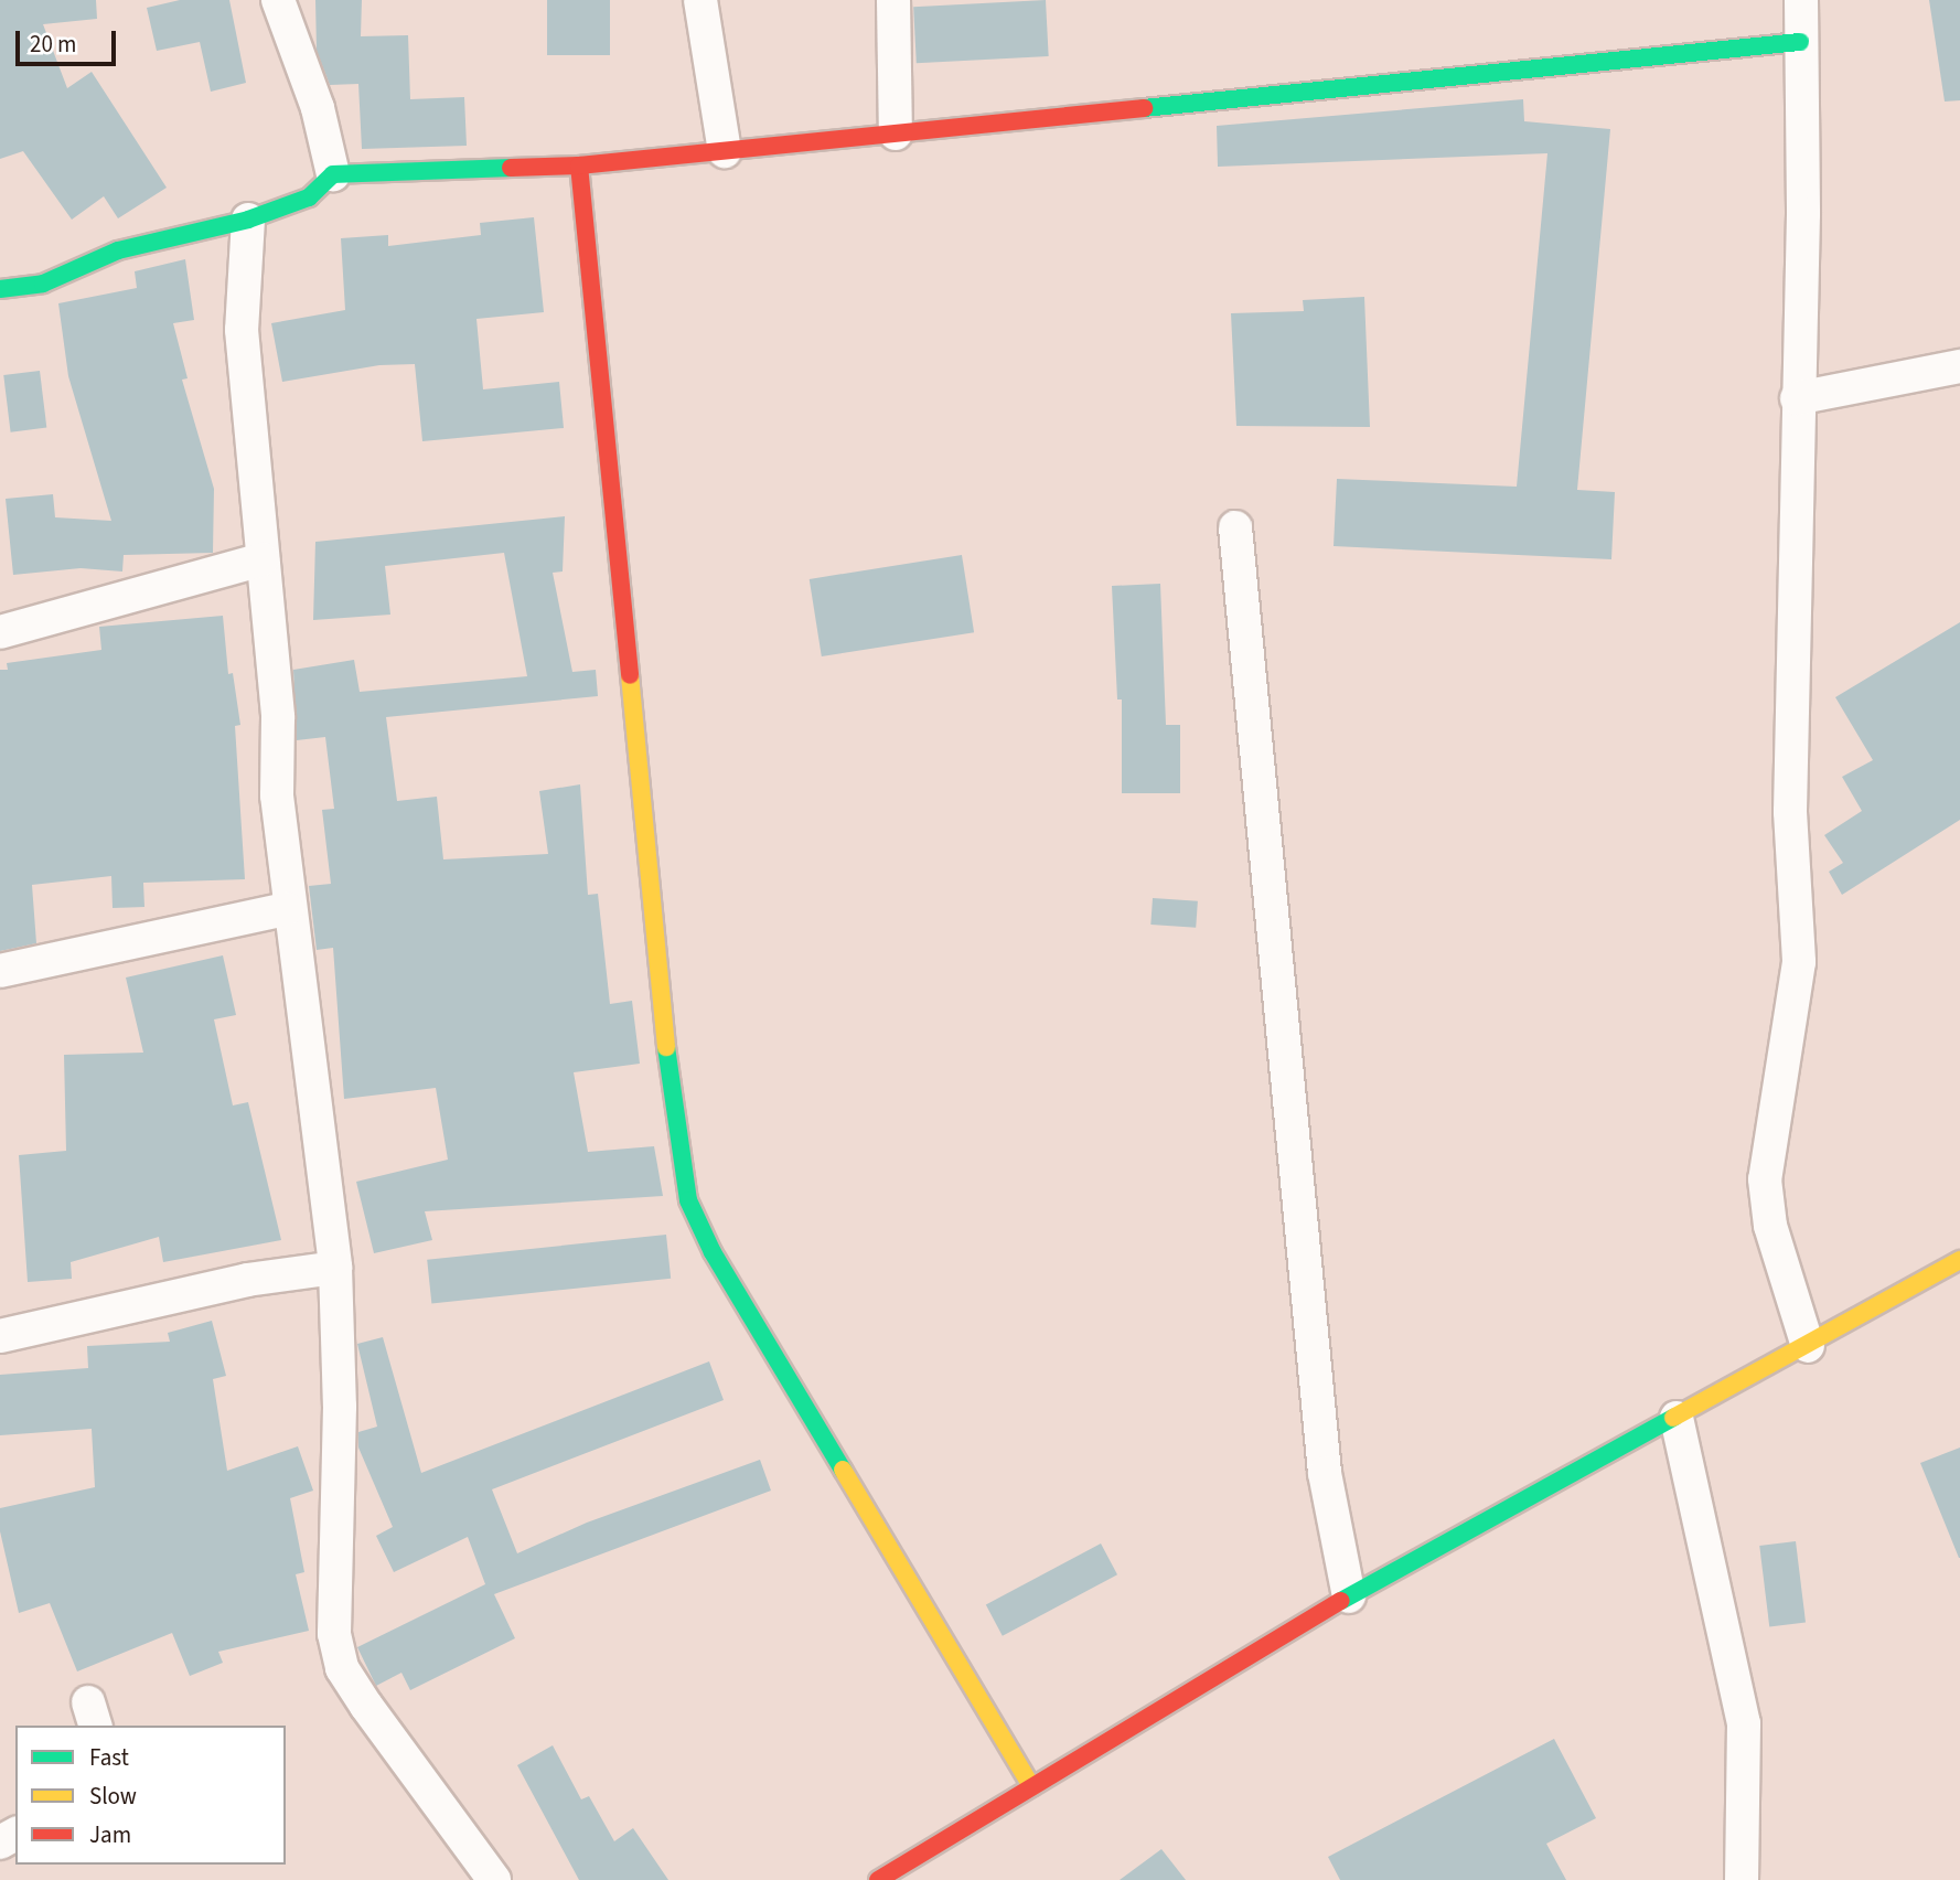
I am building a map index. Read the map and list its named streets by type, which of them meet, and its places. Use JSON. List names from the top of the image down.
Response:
{
  "legend": ["Fast", "Slow", "Jam"],
  "scale_bar": "20 m"
}
